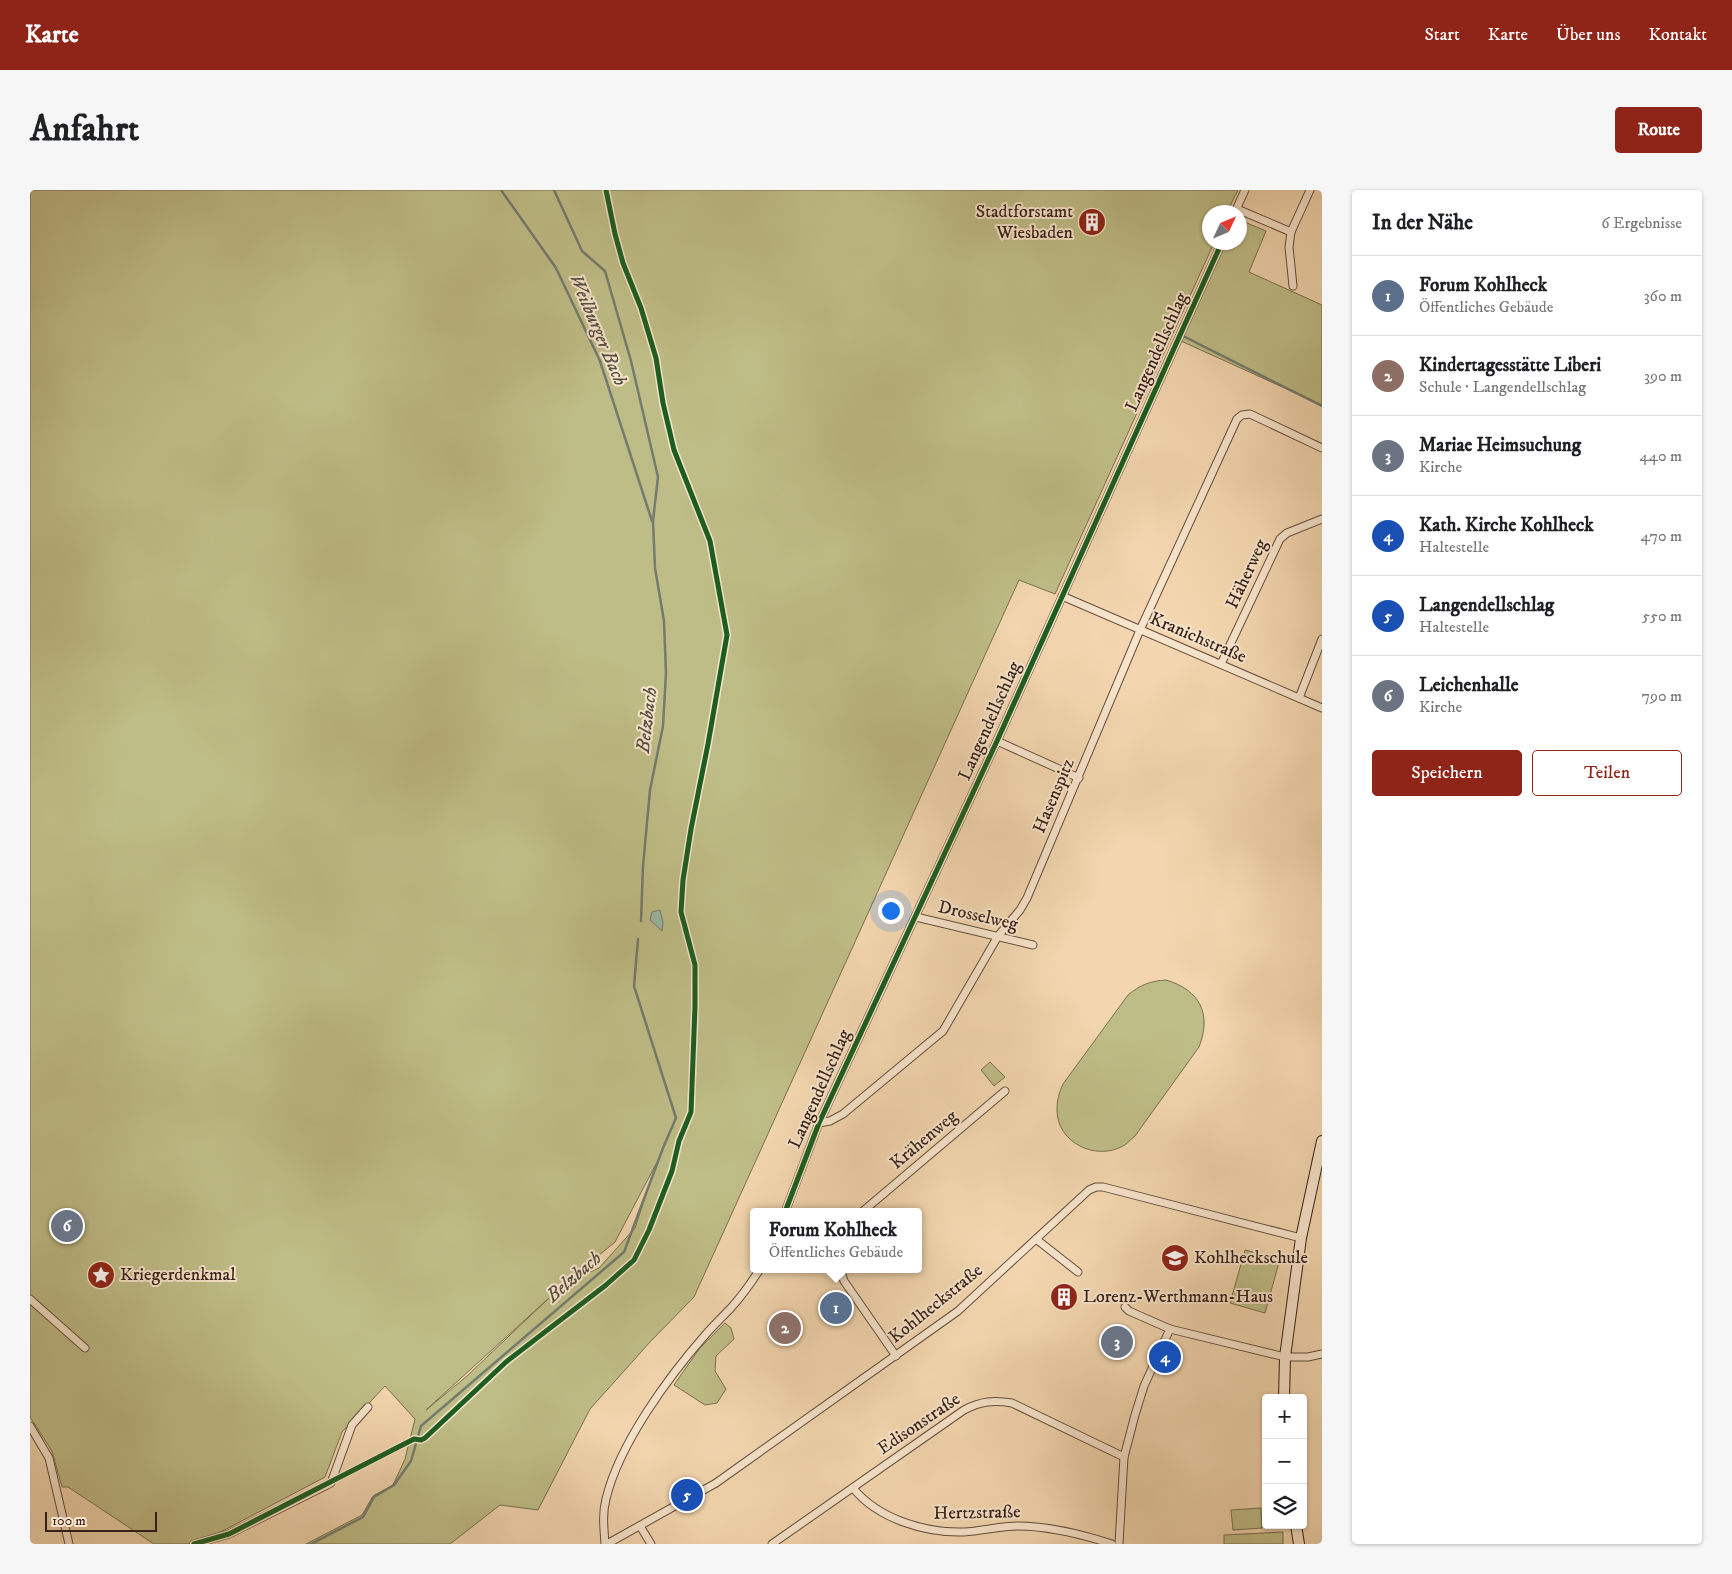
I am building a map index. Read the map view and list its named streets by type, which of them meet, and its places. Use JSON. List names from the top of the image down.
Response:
{
  "streets": {
    "street": [
      "Langendellschlag",
      "Häherweg",
      "Kranichstraße",
      "Hasenspitz",
      "Drosselweg",
      "Krähenweg",
      "Kohlheckstraße",
      "Edisonstraße",
      "Hertzstraße"
    ]
  },
  "crossings": [
    ["Langendellschlag", "Kranichstraße"],
    ["Langendellschlag", "Hasenspitz"],
    ["Langendellschlag", "Drosselweg"],
    ["Häherweg", "Kranichstraße"],
    ["Kranichstraße", "Hasenspitz"],
    ["Hasenspitz", "Drosselweg"],
    ["Edisonstraße", "Hertzstraße"]
  ],
  "water": ["Weilburger Bach", "Belzbach"],
  "places": {
    "building": ["Stadtforstamt Wiesbaden", "Lorenz-Werthmann-Haus"],
    "school or university": ["Kohlheckschule"],
    "place": ["Kriegerdenkmal"]
  },
  "scale_bar": "100 m",
  "north": "top right",
  "page": {
    "header": "Karte",
    "nav": [
      "Start",
      "Karte",
      "Über uns",
      "Kontakt"
    ],
    "buttons": [
      "Route",
      ["Speichern", "Teilen"]
    ],
    "title": "Anfahrt",
    "heading": ["In der Nähe", "6 Ergebnisse"],
    "list": [
      {
        "mark": "1",
        "name": "Forum Kohlheck",
        "note": "Öffentliches Gebäude",
        "value": "360 m"
      },
      {
        "mark": "2",
        "name": "Kindertagesstätte Liberi",
        "note": "Schule · Langendellschlag",
        "value": "390 m"
      },
      {
        "mark": "3",
        "name": "Mariae Heimsuchung",
        "note": "Kirche",
        "value": "440 m"
      },
      {
        "mark": "4",
        "name": "Kath. Kirche Kohlheck",
        "note": "Haltestelle",
        "value": "470 m"
      },
      {
        "mark": "5",
        "name": "Langendellschlag",
        "note": "Haltestelle",
        "value": "550 m"
      },
      {
        "mark": "6",
        "name": "Leichenhalle",
        "note": "Kirche",
        "value": "790 m"
      }
    ],
    "popup": ["Forum Kohlheck", "Öffentliches Gebäude"],
    "pins": [
      "6",
      "1",
      "2",
      "3",
      "4",
      "5"
    ],
    "map_buttons": ["+", "−"],
    "scale": "100 m"
  }
}
